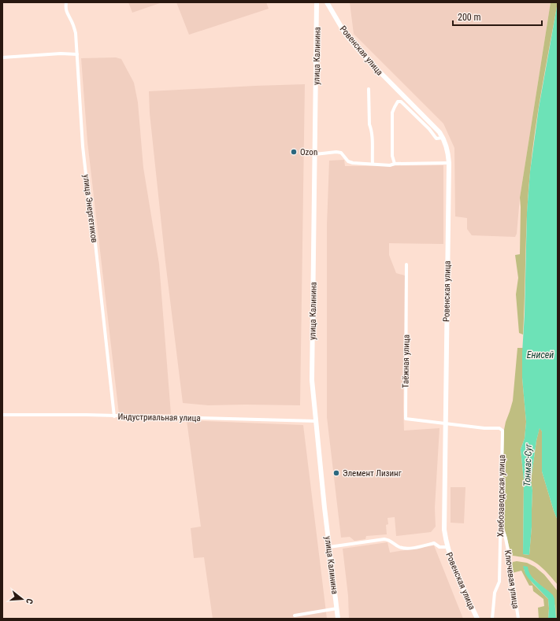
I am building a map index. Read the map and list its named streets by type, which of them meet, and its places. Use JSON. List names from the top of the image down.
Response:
{
  "streets": {
    "main road": ["Ровенская улица", "улица Калинина"],
    "street": [
      "улица Энергетиков",
      "Таёжная улица",
      "Индустриальная улица",
      "Хлебозаводская улица",
      "Ключевая улица"
    ]
  },
  "crossings": [
    ["Ровенская улица", "Таёжная улица"],
    ["Ровенская улица", "Хлебозаводская улица"],
    ["улица Калинина", "Индустриальная улица"],
    ["улица Энергетиков", "Индустриальная улица"],
    ["Таёжная улица", "Хлебозаводская улица"],
    ["Хлебозаводская улица", "Ключевая улица"]
  ],
  "water": ["Енисей", "Тонмас-Суг"],
  "places": ["Ozon", "Элемент Лизинг"],
  "scale_bar": "200 m",
  "north": "right"
}
